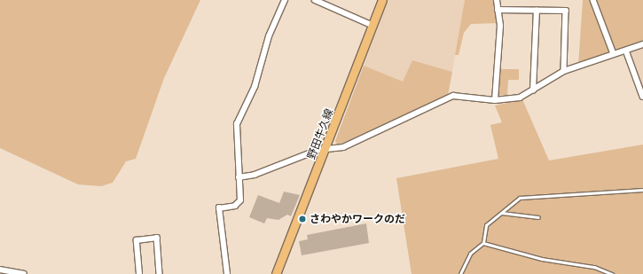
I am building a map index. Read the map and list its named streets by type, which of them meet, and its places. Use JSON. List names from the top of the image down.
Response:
{
  "streets": {
    "main road": ["野田牛久線"]
  },
  "places": ["さわやかワークのだ"]
}
